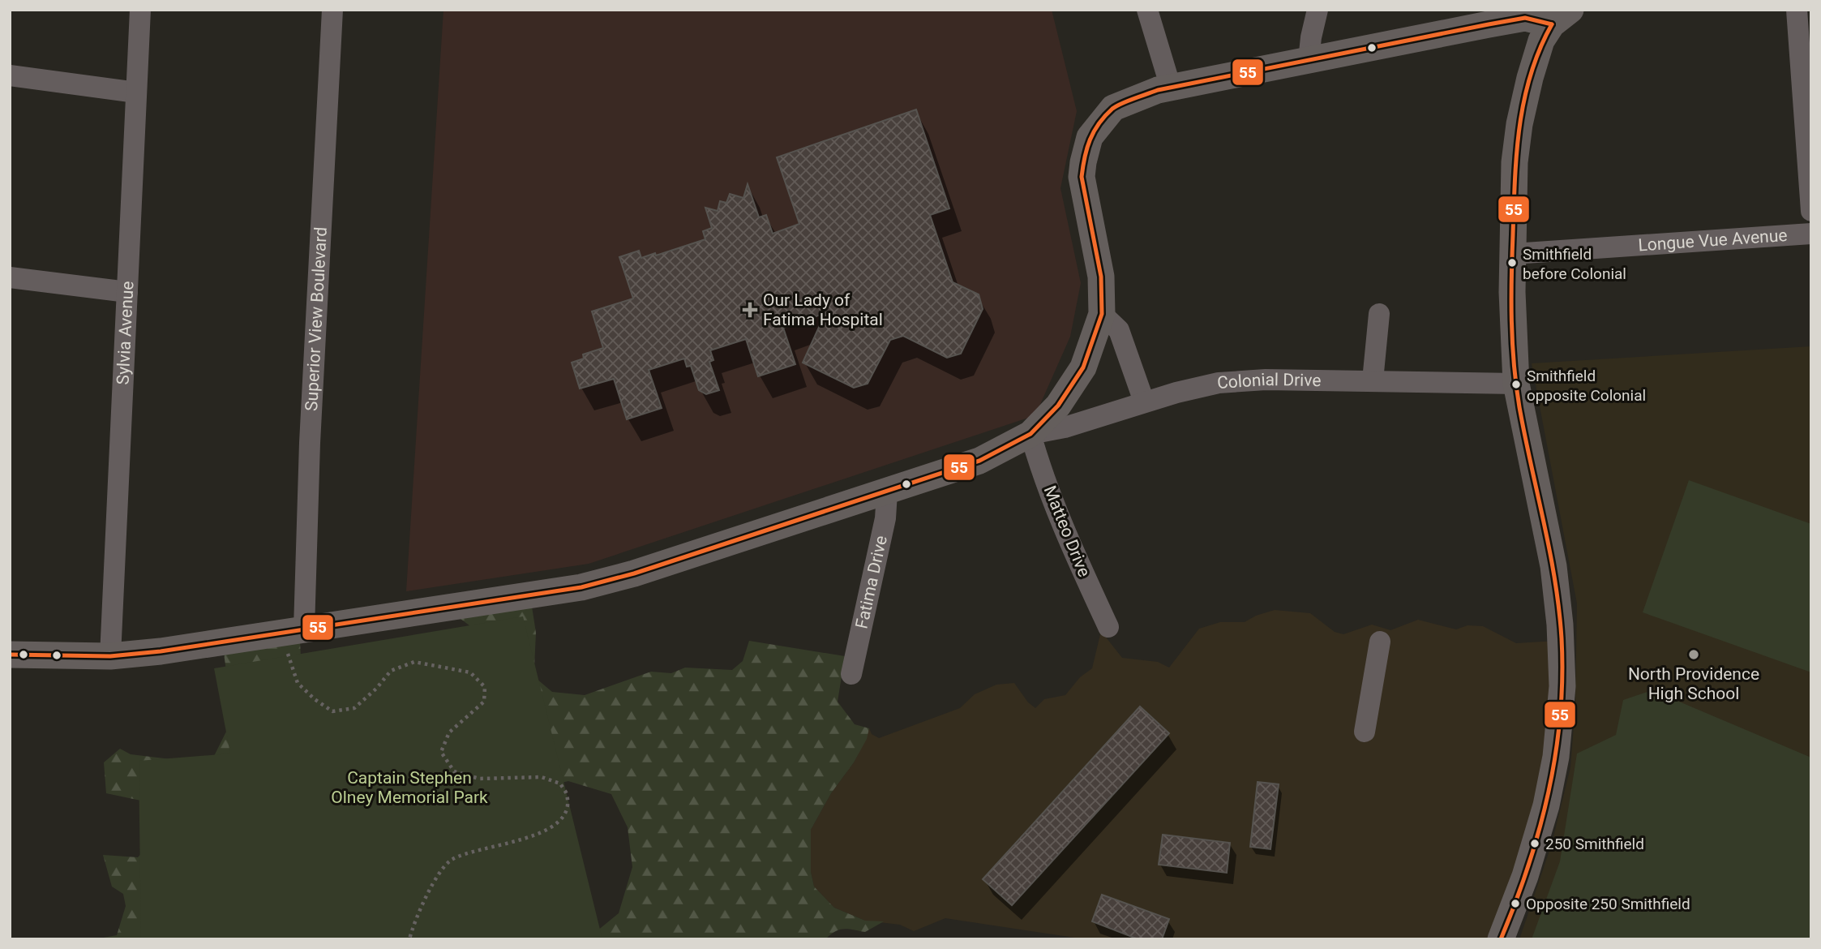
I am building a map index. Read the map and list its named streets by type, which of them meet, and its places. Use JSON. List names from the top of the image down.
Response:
{
  "streets": {
    "street": [
      "Longue Vue Avenue",
      "Superior View Boulevard",
      "Sylvia Avenue",
      "Colonial Drive",
      "Matteo Drive",
      "Fatima Drive"
    ]
  },
  "crossings": [
    ["Colonial Drive", "Matteo Drive"]
  ],
  "parks": ["Captain Stephen Olney Memorial Park"],
  "places": {
    "other": [
      "Smithfield before Colonial",
      "Smithfield opposite Colonial",
      "North Providence High School",
      "250 Smithfield",
      "Opposite 250 Smithfield"
    ],
    "health": ["Our Lady of Fatima Hospital"]
  },
  "lines": ["transit line 55"]
}
